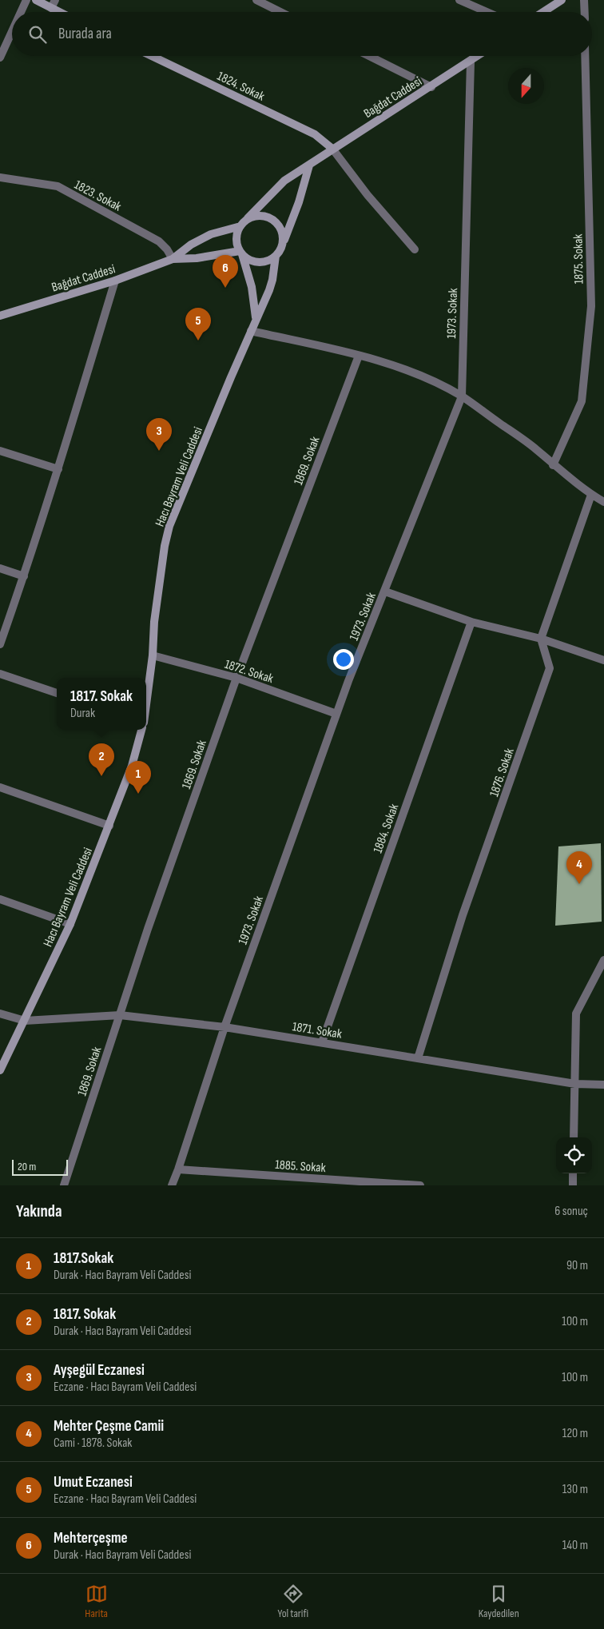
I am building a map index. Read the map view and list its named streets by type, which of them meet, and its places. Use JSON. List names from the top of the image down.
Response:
{
  "streets": {
    "main road": ["1824. Sokak", "Bağdat Caddesi", "Hacı Bayram Veli Caddesi"],
    "street": [
      "1823. Sokak",
      "1875. Sokak",
      "1973. Sokak",
      "1869. Sokak",
      "1872. Sokak",
      "1876. Sokak",
      "1884. Sokak",
      "1871. Sokak",
      "1885. Sokak"
    ]
  },
  "crossings": [
    ["1824. Sokak", "Bağdat Caddesi"],
    ["Bağdat Caddesi", "1823. Sokak"],
    ["Bağdat Caddesi", "1973. Sokak"],
    ["Bağdat Caddesi", "Hacı Bayram Veli Caddesi"],
    ["1973. Sokak", "1872. Sokak"],
    ["1973. Sokak", "1871. Sokak"],
    ["1973. Sokak", "1885. Sokak"],
    ["1869. Sokak", "1872. Sokak"],
    ["1869. Sokak", "1871. Sokak"],
    ["Hacı Bayram Veli Caddesi", "1872. Sokak"],
    ["Hacı Bayram Veli Caddesi", "1871. Sokak"],
    ["1876. Sokak", "1871. Sokak"],
    ["1884. Sokak", "1871. Sokak"]
  ],
  "scale_bar": "20 m",
  "north": "bottom",
  "page": {
    "search": "Burada ara",
    "pins": [
      "6",
      "5",
      "3",
      "2",
      "1",
      "4"
    ],
    "popup": ["1817. Sokak", "Durak"],
    "scale": "20 m",
    "heading": ["Yakında", "6 sonuç"],
    "list": [
      {
        "mark": "1",
        "name": "1817.Sokak",
        "note": "Durak · Hacı Bayram Veli Caddesi",
        "value": "90 m"
      },
      {
        "mark": "2",
        "name": "1817. Sokak",
        "note": "Durak · Hacı Bayram Veli Caddesi",
        "value": "100 m"
      },
      {
        "mark": "3",
        "name": "Ayşegül Eczanesi",
        "note": "Eczane · Hacı Bayram Veli Caddesi",
        "value": "100 m"
      },
      {
        "mark": "4",
        "name": "Mehter Çeşme Camii",
        "note": "Cami · 1878. Sokak",
        "value": "120 m"
      },
      {
        "mark": "5",
        "name": "Umut Eczanesi",
        "note": "Eczane · Hacı Bayram Veli Caddesi",
        "value": "130 m"
      },
      {
        "mark": "6",
        "name": "Mehterçeşme",
        "note": "Durak · Hacı Bayram Veli Caddesi",
        "value": "140 m"
      }
    ],
    "nav": ["Harita", "Yol tarifi", "Kaydedilen"]
  }
}
